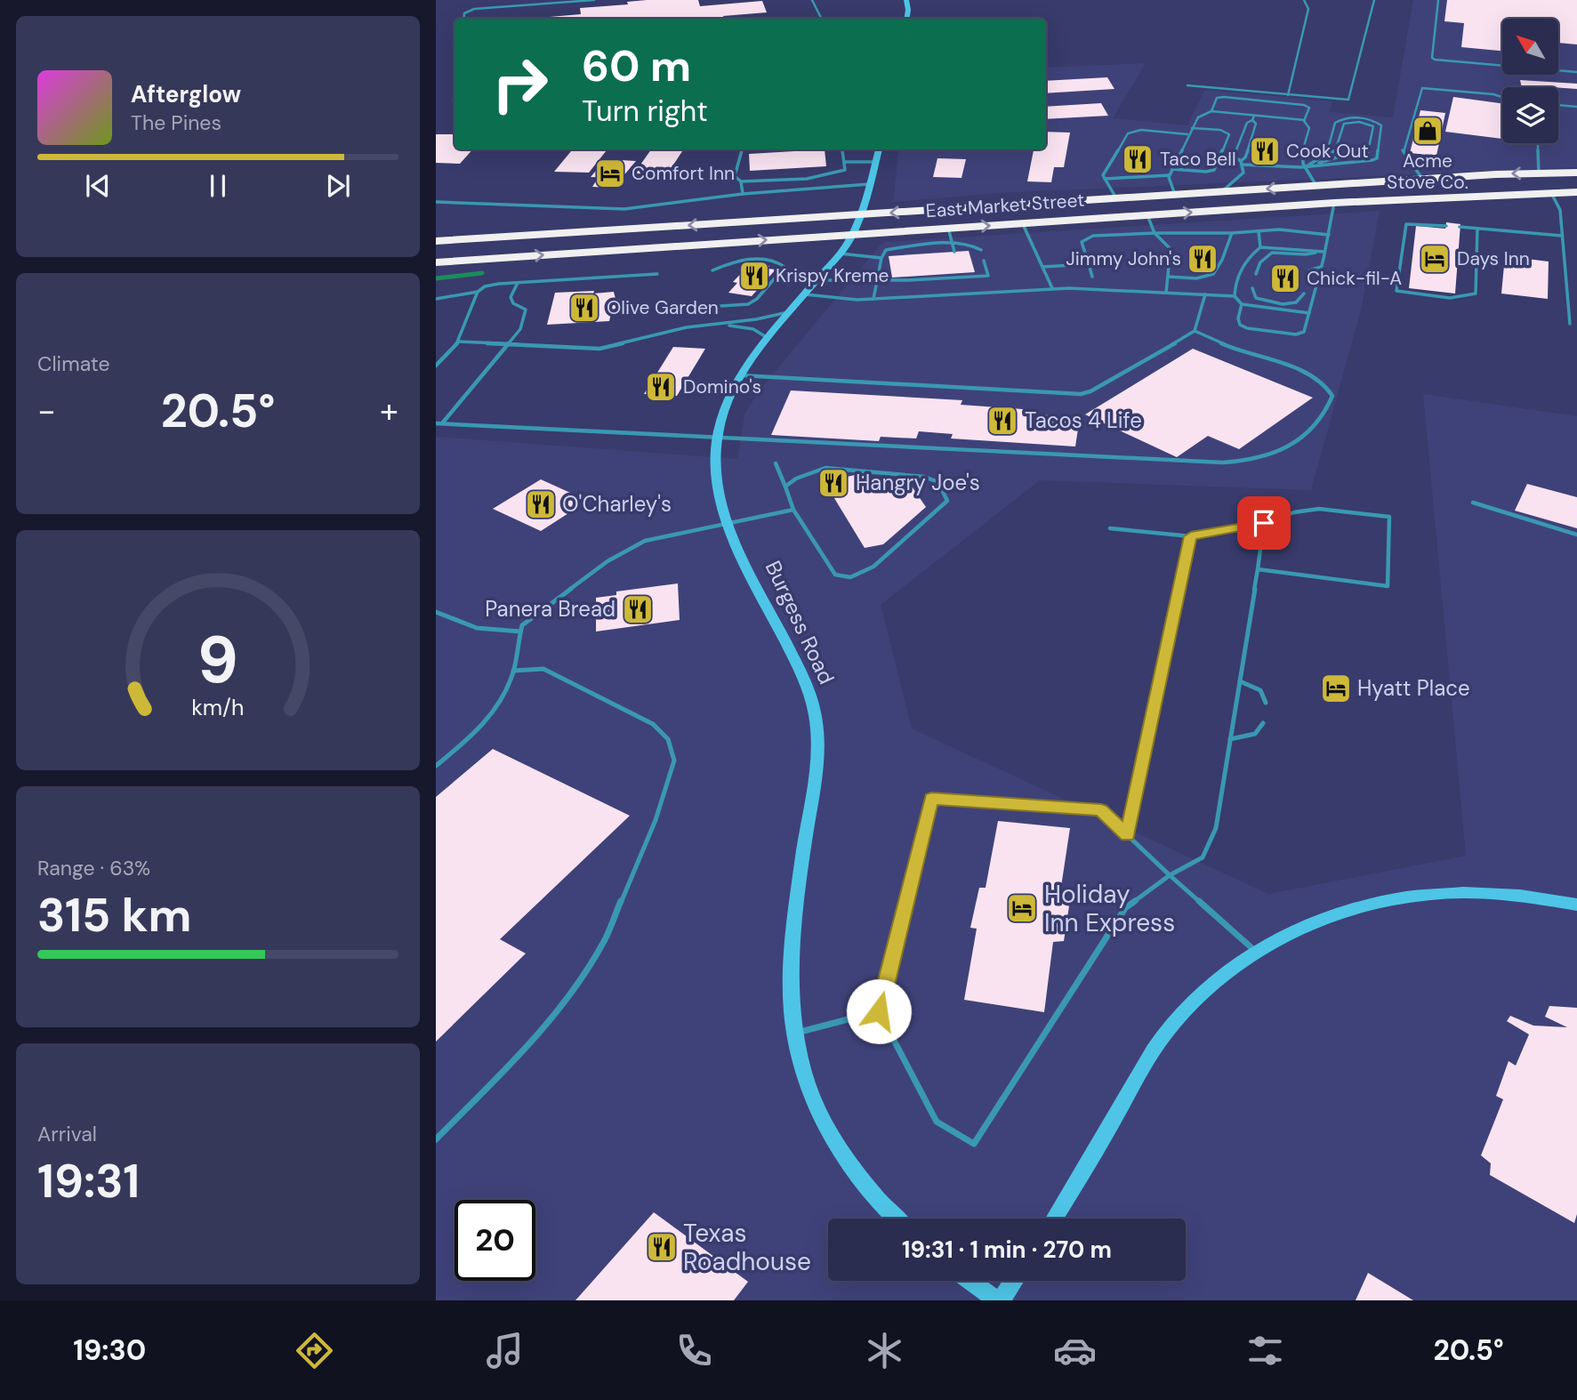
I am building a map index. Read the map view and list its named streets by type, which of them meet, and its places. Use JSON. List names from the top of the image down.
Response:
{
  "streets": {
    "highway": ["East Market Street"],
    "street": ["Burgess Road"]
  },
  "crossings": [
    ["East Market Street", "Burgess Road"]
  ],
  "places": {
    "shop": ["Acme Stove Co."],
    "restaurant": [
      "Cook Out",
      "Taco Bell",
      "Jimmy John's",
      "Krispy Kreme",
      "Chick-fil-A",
      "Olive Garden",
      "Domino's",
      "Tacos 4 Life",
      "Hangry Joe's",
      "O'Charley's",
      "Panera Bread",
      "Texas Roadhouse"
    ],
    "hotel": [
      "Comfort Inn",
      "Days Inn",
      "Hyatt Place",
      "Holiday Inn Express"
    ]
  },
  "north": "top left",
  "page": {
    "turn": ["60 m", "Turn right"],
    "song": ["Afterglow", "The Pines"],
    "tile": [
      "Climate",
      ["Range · 63%", "315 km"],
      ["Arrival", "19:31"]
    ],
    "heat": ["−", "20.5°", "+"],
    "limit": "20",
    "trip": "19:31 · 1 min · 270 m",
    "tabs": ["19:30", "20.5°"],
    "gauge": ["9", "km/h"]
  }
}
